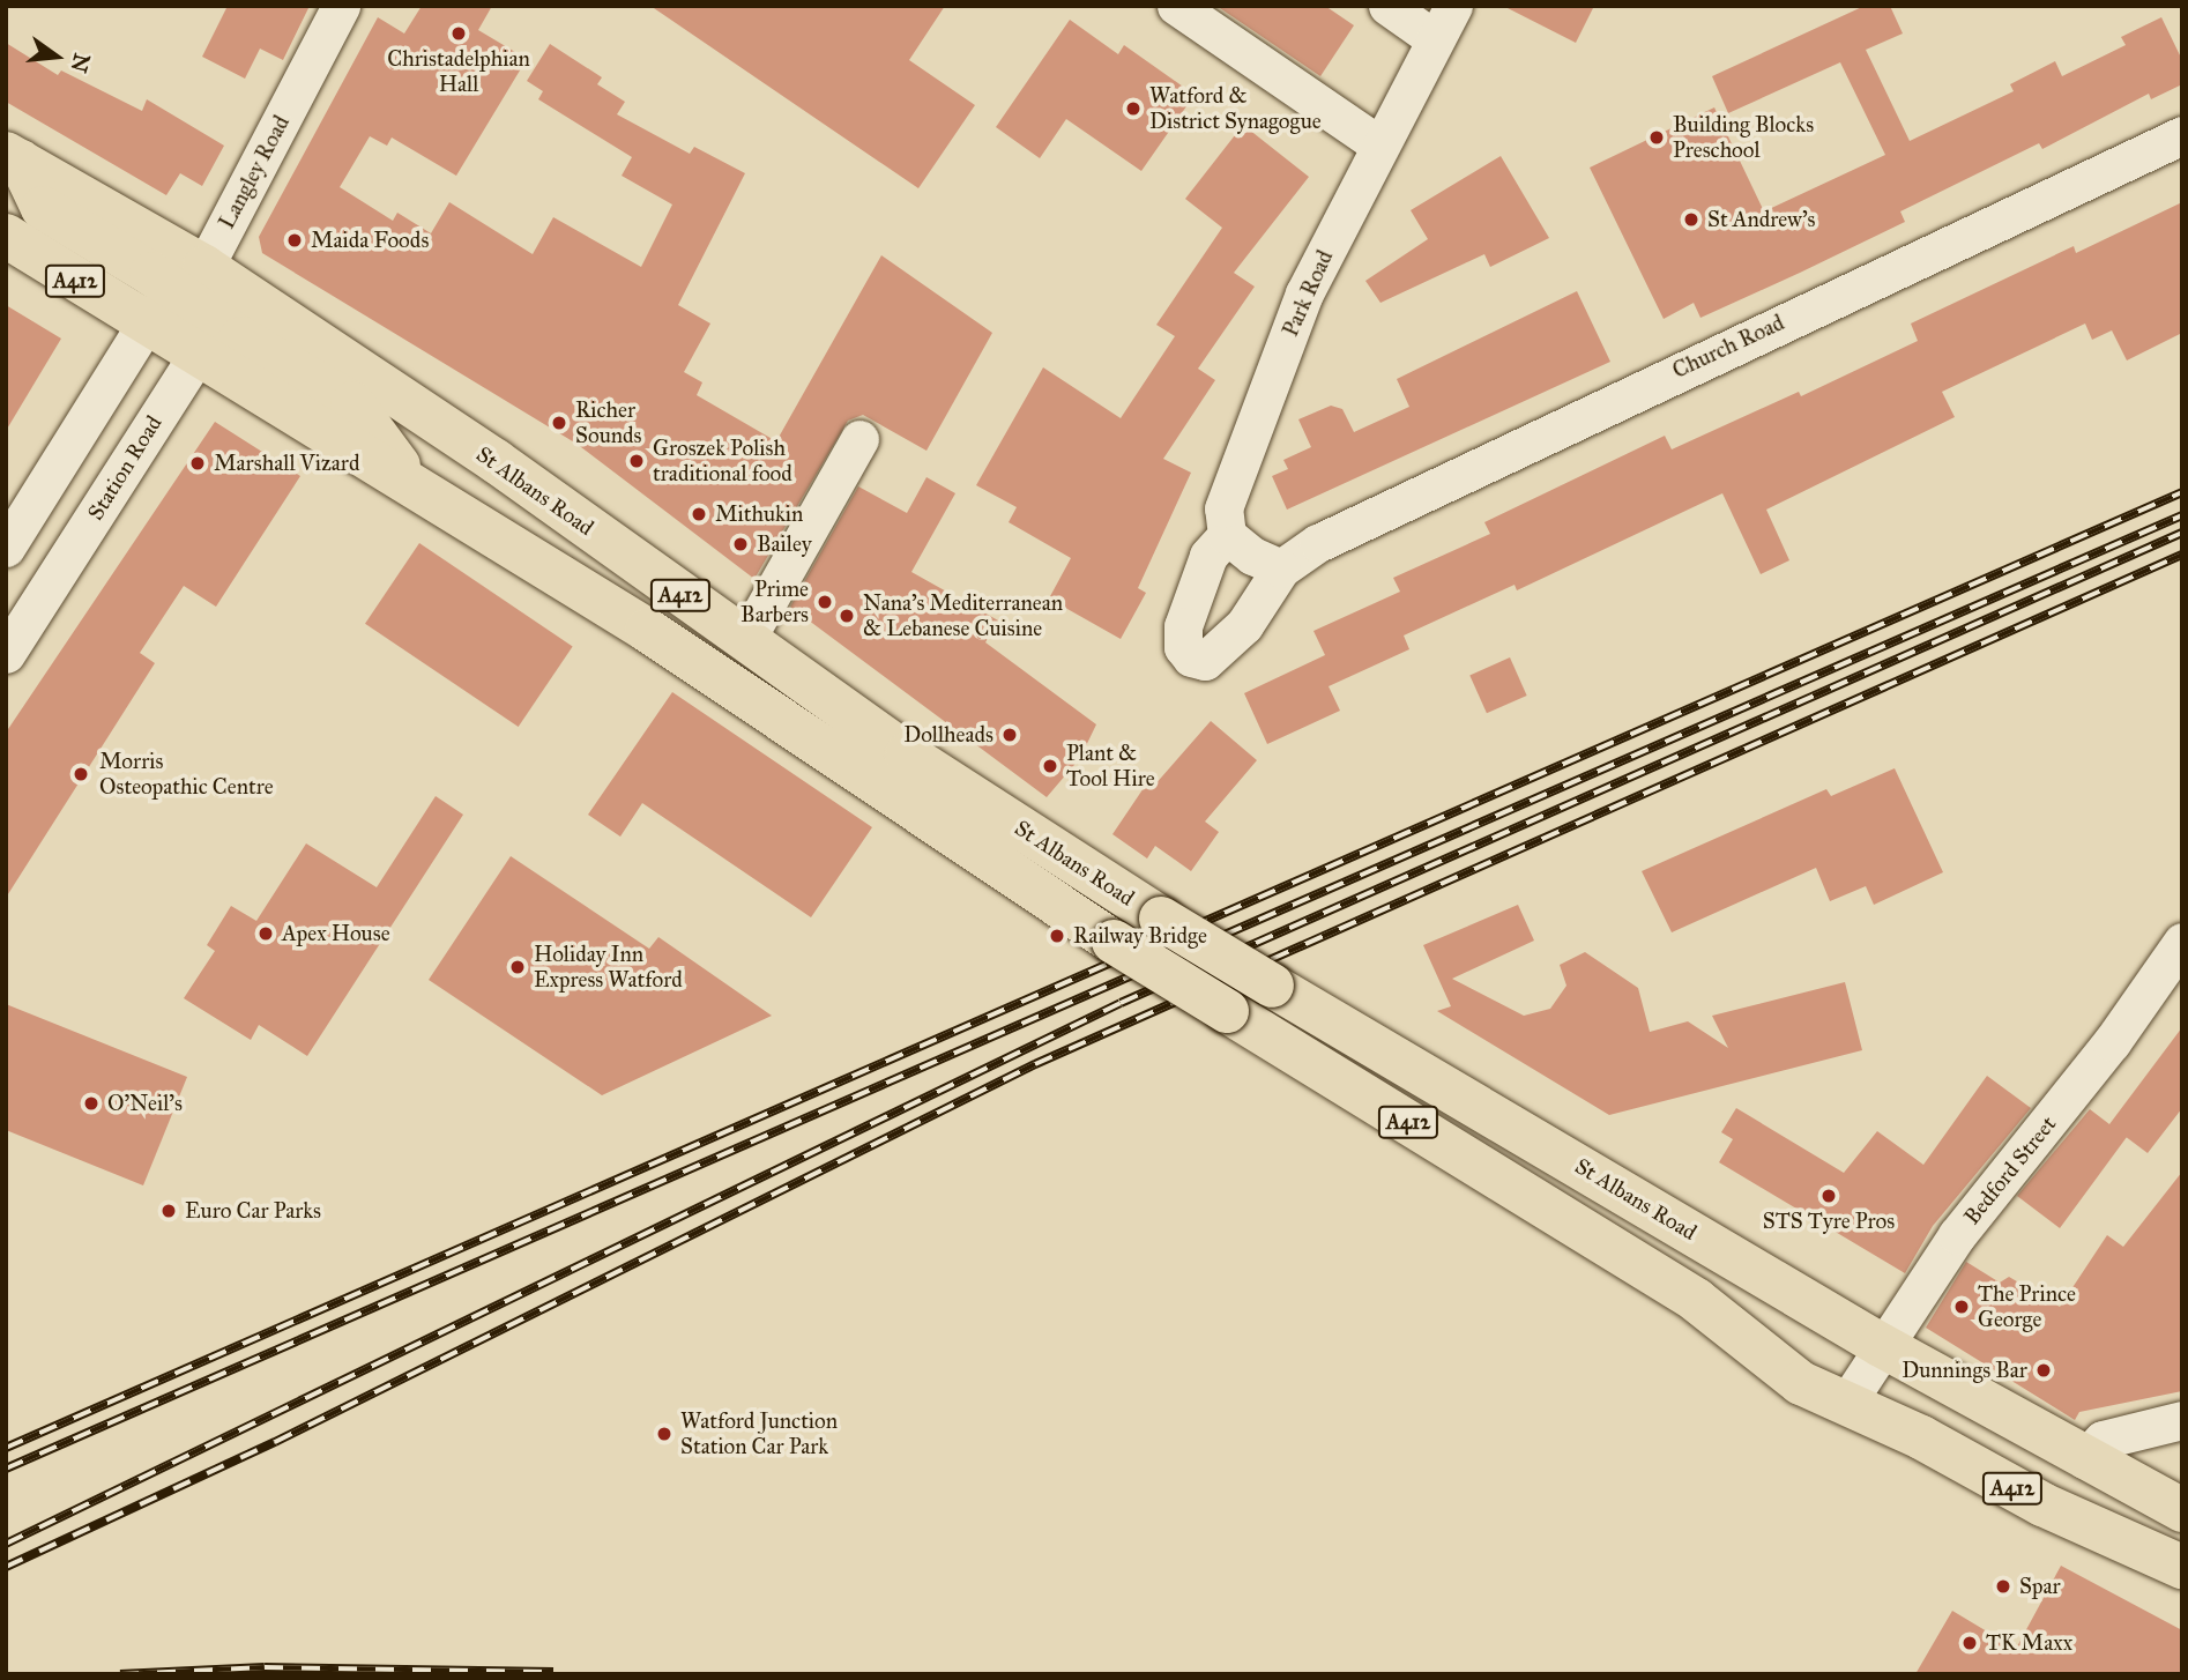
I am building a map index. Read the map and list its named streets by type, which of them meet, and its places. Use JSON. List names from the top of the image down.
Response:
{
  "streets": {
    "main road": ["A412", "St Albans Road"],
    "street": [
      "Langley Road",
      "Park Road",
      "Church Road",
      "Station Road",
      "Bedford Street"
    ]
  },
  "crossings": [
    ["Langley Road", "Station Road"],
    ["Langley Road", "St Albans Road"],
    ["Station Road", "St Albans Road"],
    ["St Albans Road", "Bedford Street"]
  ],
  "places": [
    "Christadelphian Hall",
    "Watford & District Synagogue",
    "Building Blocks Preschool",
    "St Andrew's",
    "Maida Foods",
    "Richer Sounds",
    "Groszek Polish traditional food",
    "Marshall Vizard",
    "Mithukin",
    "Bailey",
    "Prime Barbers",
    "Nana's Mediterranean & Lebanese Cuisine",
    "Dollheads",
    "Plant & Tool Hire",
    "Morris Osteopathic Centre",
    "Apex House",
    "Railway Bridge",
    "Holiday Inn Express Watford",
    "O'Neil's",
    "STS Tyre Pros",
    "Euro Car Parks",
    "The Prince George",
    "Dunnings Bar",
    "Watford Junction Station Car Park",
    "Spar",
    "TK Maxx"
  ],
  "north": "right"
}
